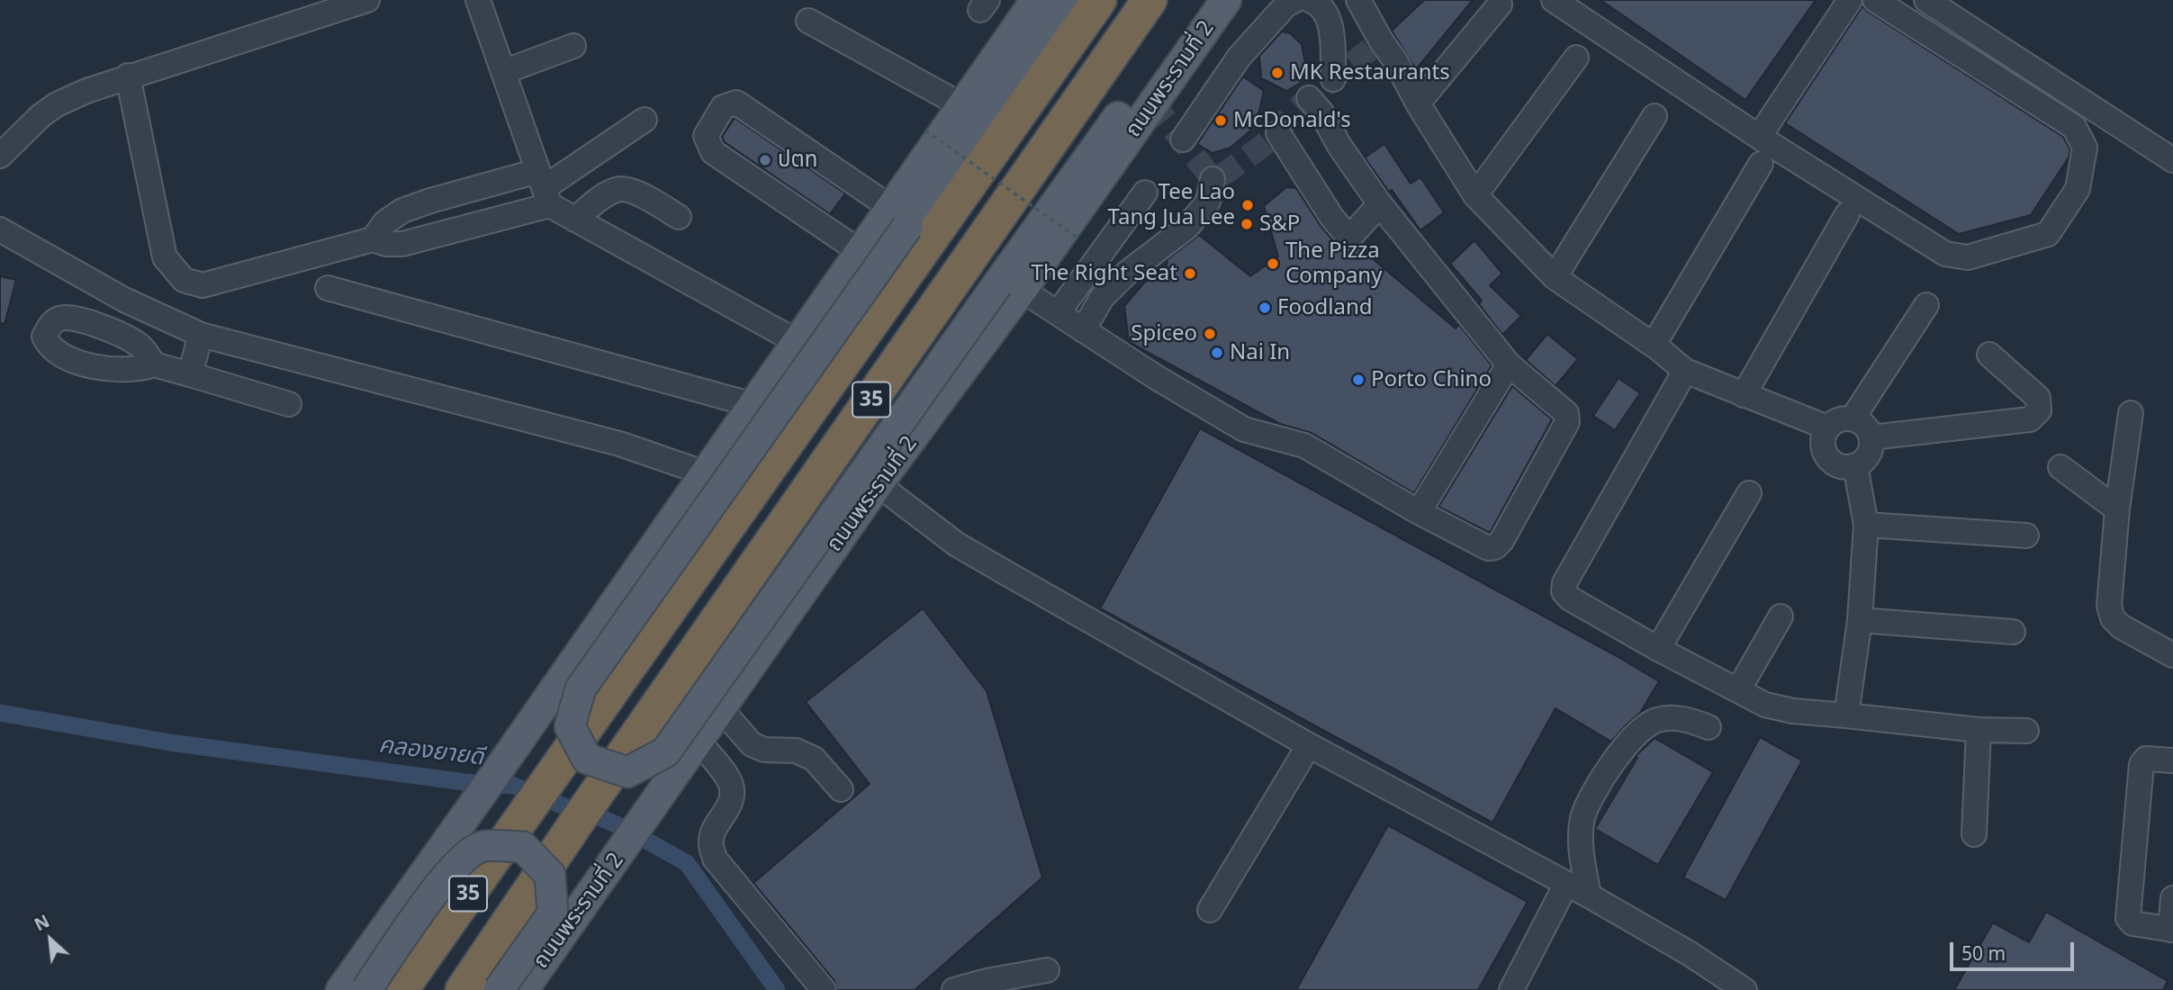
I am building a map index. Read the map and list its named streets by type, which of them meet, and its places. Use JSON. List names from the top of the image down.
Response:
{
  "streets": {
    "highway": ["35"],
    "main road": ["ถนนพระรามที่ 2"]
  },
  "water": ["คลองยายดี"],
  "places": [
    "MK Restaurants",
    "McDonald's",
    "ปตท",
    "Tee Lao Tang Jua Lee",
    "S&P",
    "The Pizza Company",
    "The Right Seat",
    "Foodland",
    "Spiceo",
    "Nai In",
    "Porto Chino"
  ],
  "scale_bar": "50 m",
  "north": "top left"
}
